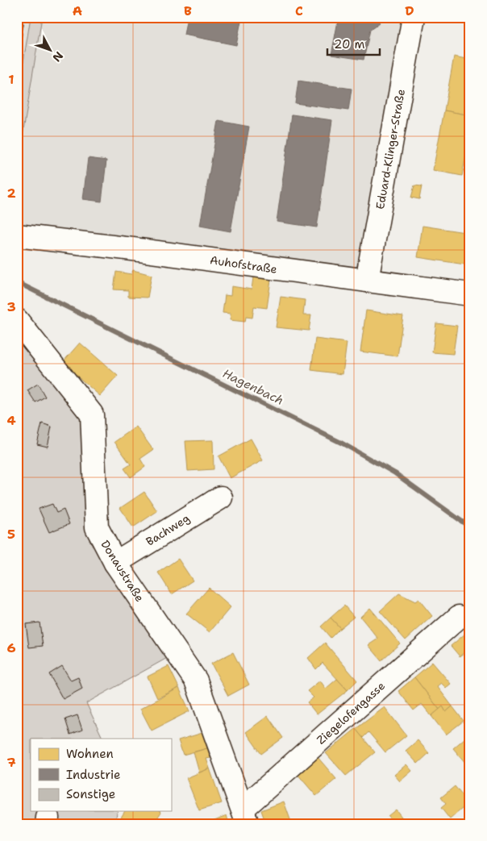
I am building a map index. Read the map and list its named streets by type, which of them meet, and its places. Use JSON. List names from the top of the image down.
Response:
{
  "streets": {
    "street": [
      "Eduard-Klinger-Straße",
      "Auhofstraße",
      "Bachweg",
      "Donaustraße",
      "Ziegelofengasse"
    ]
  },
  "crossings": [
    ["Eduard-Klinger-Straße", "Auhofstraße"],
    ["Bachweg", "Donaustraße"],
    ["Donaustraße", "Ziegelofengasse"]
  ],
  "water": ["Hagenbach"],
  "legend": ["Wohnen", "Industrie", "Sonstige"],
  "scale_bar": "20 m",
  "north": "bottom right",
  "grid": {
    "columns": [
      "A",
      "B",
      "C",
      "D"
    ],
    "rows": [
      "1",
      "2",
      "3",
      "4",
      "5",
      "6",
      "7"
    ]
  }
}
